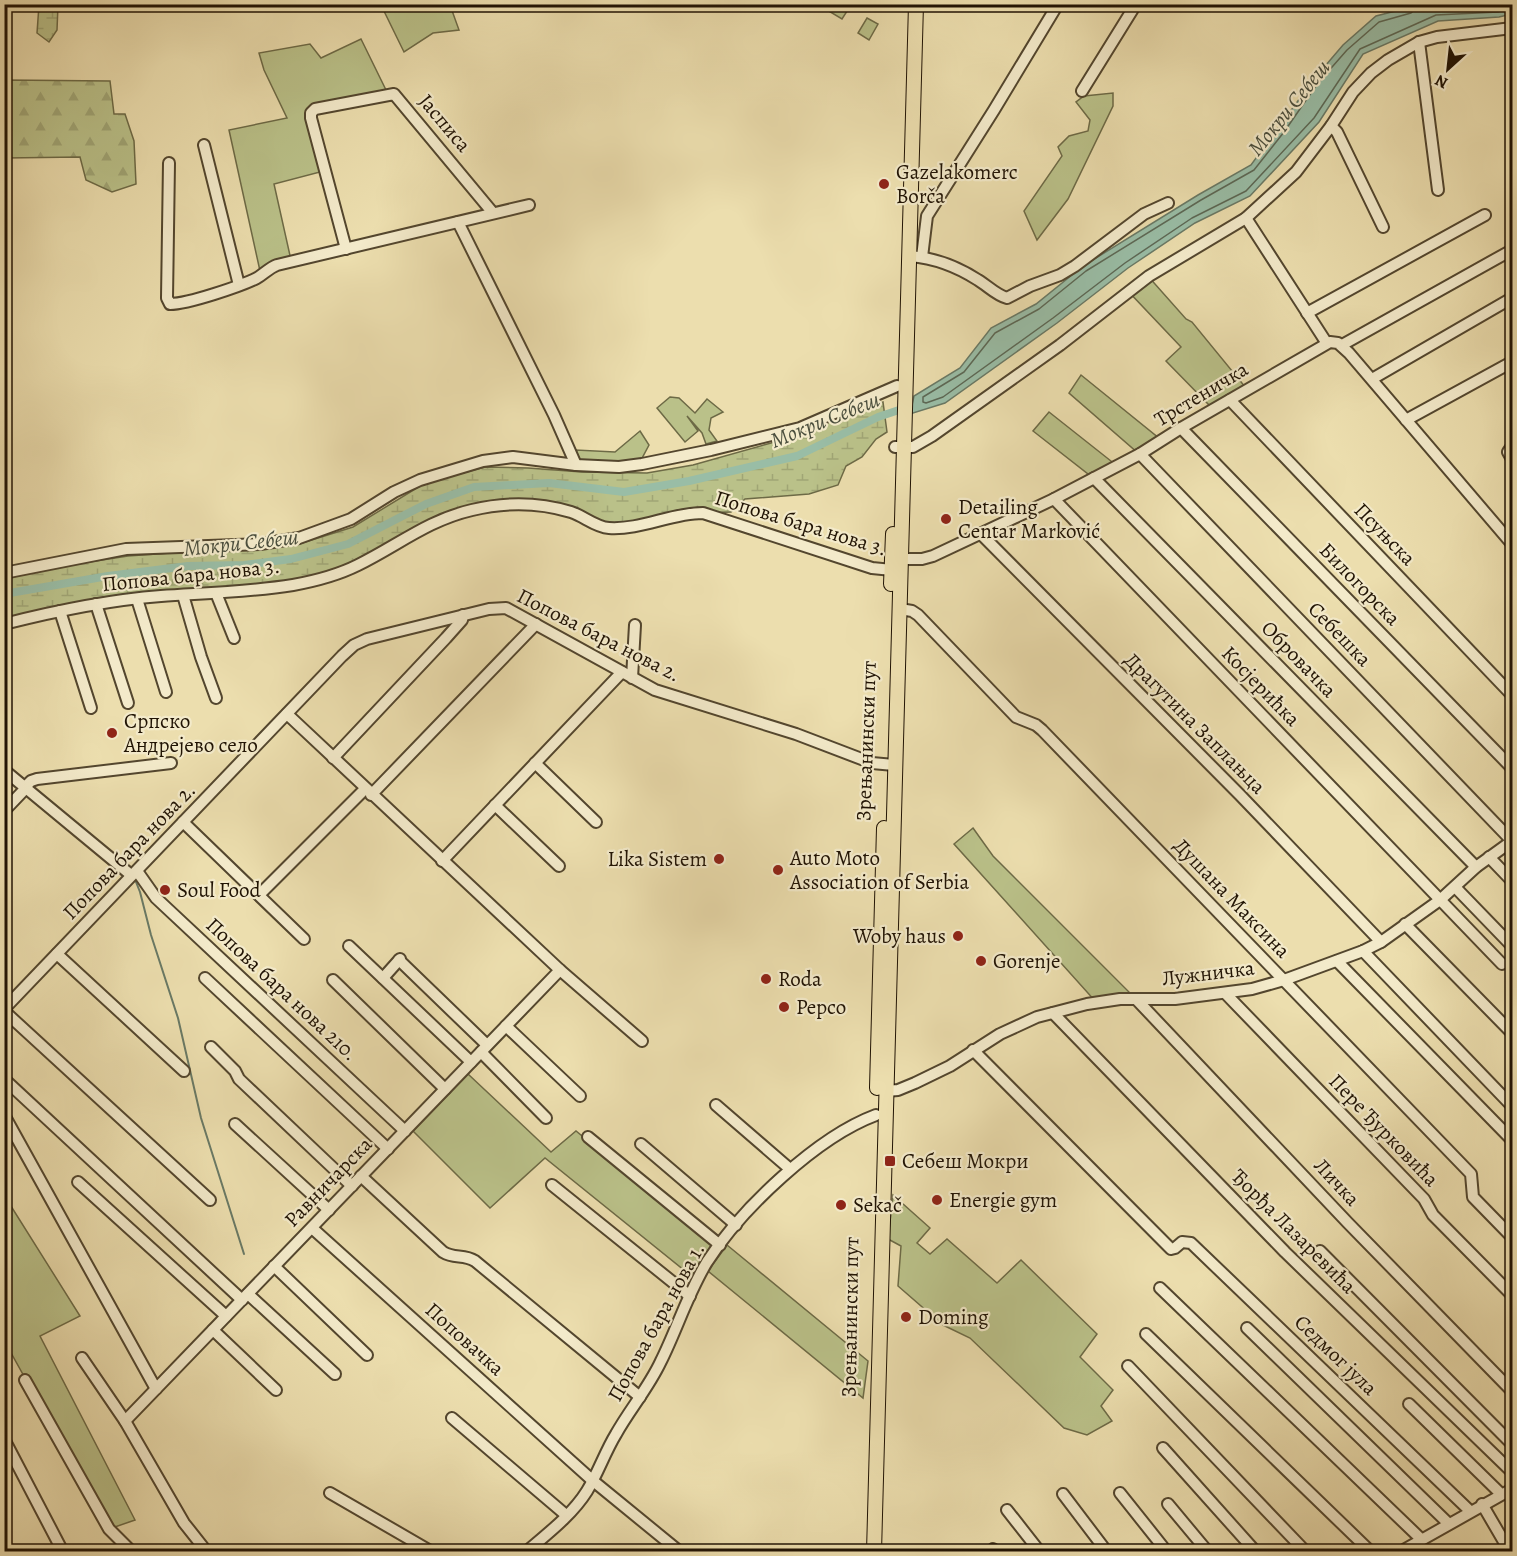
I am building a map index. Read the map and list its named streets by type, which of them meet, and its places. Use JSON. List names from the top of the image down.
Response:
{
  "streets": {
    "main road": ["Зрењанински пут"],
    "street": [
      "Јасписа",
      "Трстеничка",
      "Попова бара нова 3.",
      "Псуњска",
      "Билогорска",
      "Себешка",
      "Попова бара нова 2.",
      "Обровачка",
      "Косјерићка",
      "Драгутина Заплањца",
      "Душана Максина",
      "Лужничка",
      "Попова бара нова 210.",
      "Пере Ђурковића",
      "Равничарска",
      "Личка",
      "Ђорђа Лазаревића",
      "Попова бара нова 1.",
      "Поповачка",
      "Седмог јула"
    ]
  },
  "crossings": [
    ["Трстеничка", "Псуњска"],
    ["Трстеничка", "Билогорска"],
    ["Трстеничка", "Себешка"],
    ["Трстеничка", "Обровачка"],
    ["Трстеничка", "Косјерићка"],
    ["Трстеничка", "Драгутина Заплањца"],
    ["Трстеничка", "Зрењанински пут"],
    ["Попова бара нова 3.", "Зрењанински пут"],
    ["Себешка", "Лужничка"],
    ["Попова бара нова 2.", "Зрењанински пут"],
    ["Попова бара нова 2.", "Попова бара нова 210."],
    ["Обровачка", "Лужничка"],
    ["Косјерићка", "Лужничка"],
    ["Драгутина Заплањца", "Лужничка"],
    ["Зрењанински пут", "Душана Максина"],
    ["Зрењанински пут", "Лужничка"],
    ["Зрењанински пут", "Попова бара нова 1."],
    ["Душана Максина", "Лужничка"],
    ["Лужничка", "Пере Ђурковића"],
    ["Лужничка", "Личка"],
    ["Лужничка", "Ђорђа Лазаревића"],
    ["Лужничка", "Седмог јула"],
    ["Попова бара нова 210.", "Равничарска"],
    ["Равничарска", "Поповачка"],
    ["Попова бара нова 1.", "Поповачка"]
  ],
  "water": ["Мокри Себеш"],
  "places": {
    "other": [
      "Gazelakomerc Borča",
      "Detailing Centar Marković",
      "Српско Андрејево село",
      "Lika Sistem",
      "Auto Moto Association of Serbia",
      "Soul Food",
      "Woby haus",
      "Gorenje",
      "Roda",
      "Pepco",
      "Energie gym",
      "Sekač",
      "Doming"
    ],
    "transit": ["Себеш Мокри"]
  },
  "north": "bottom left"
}
